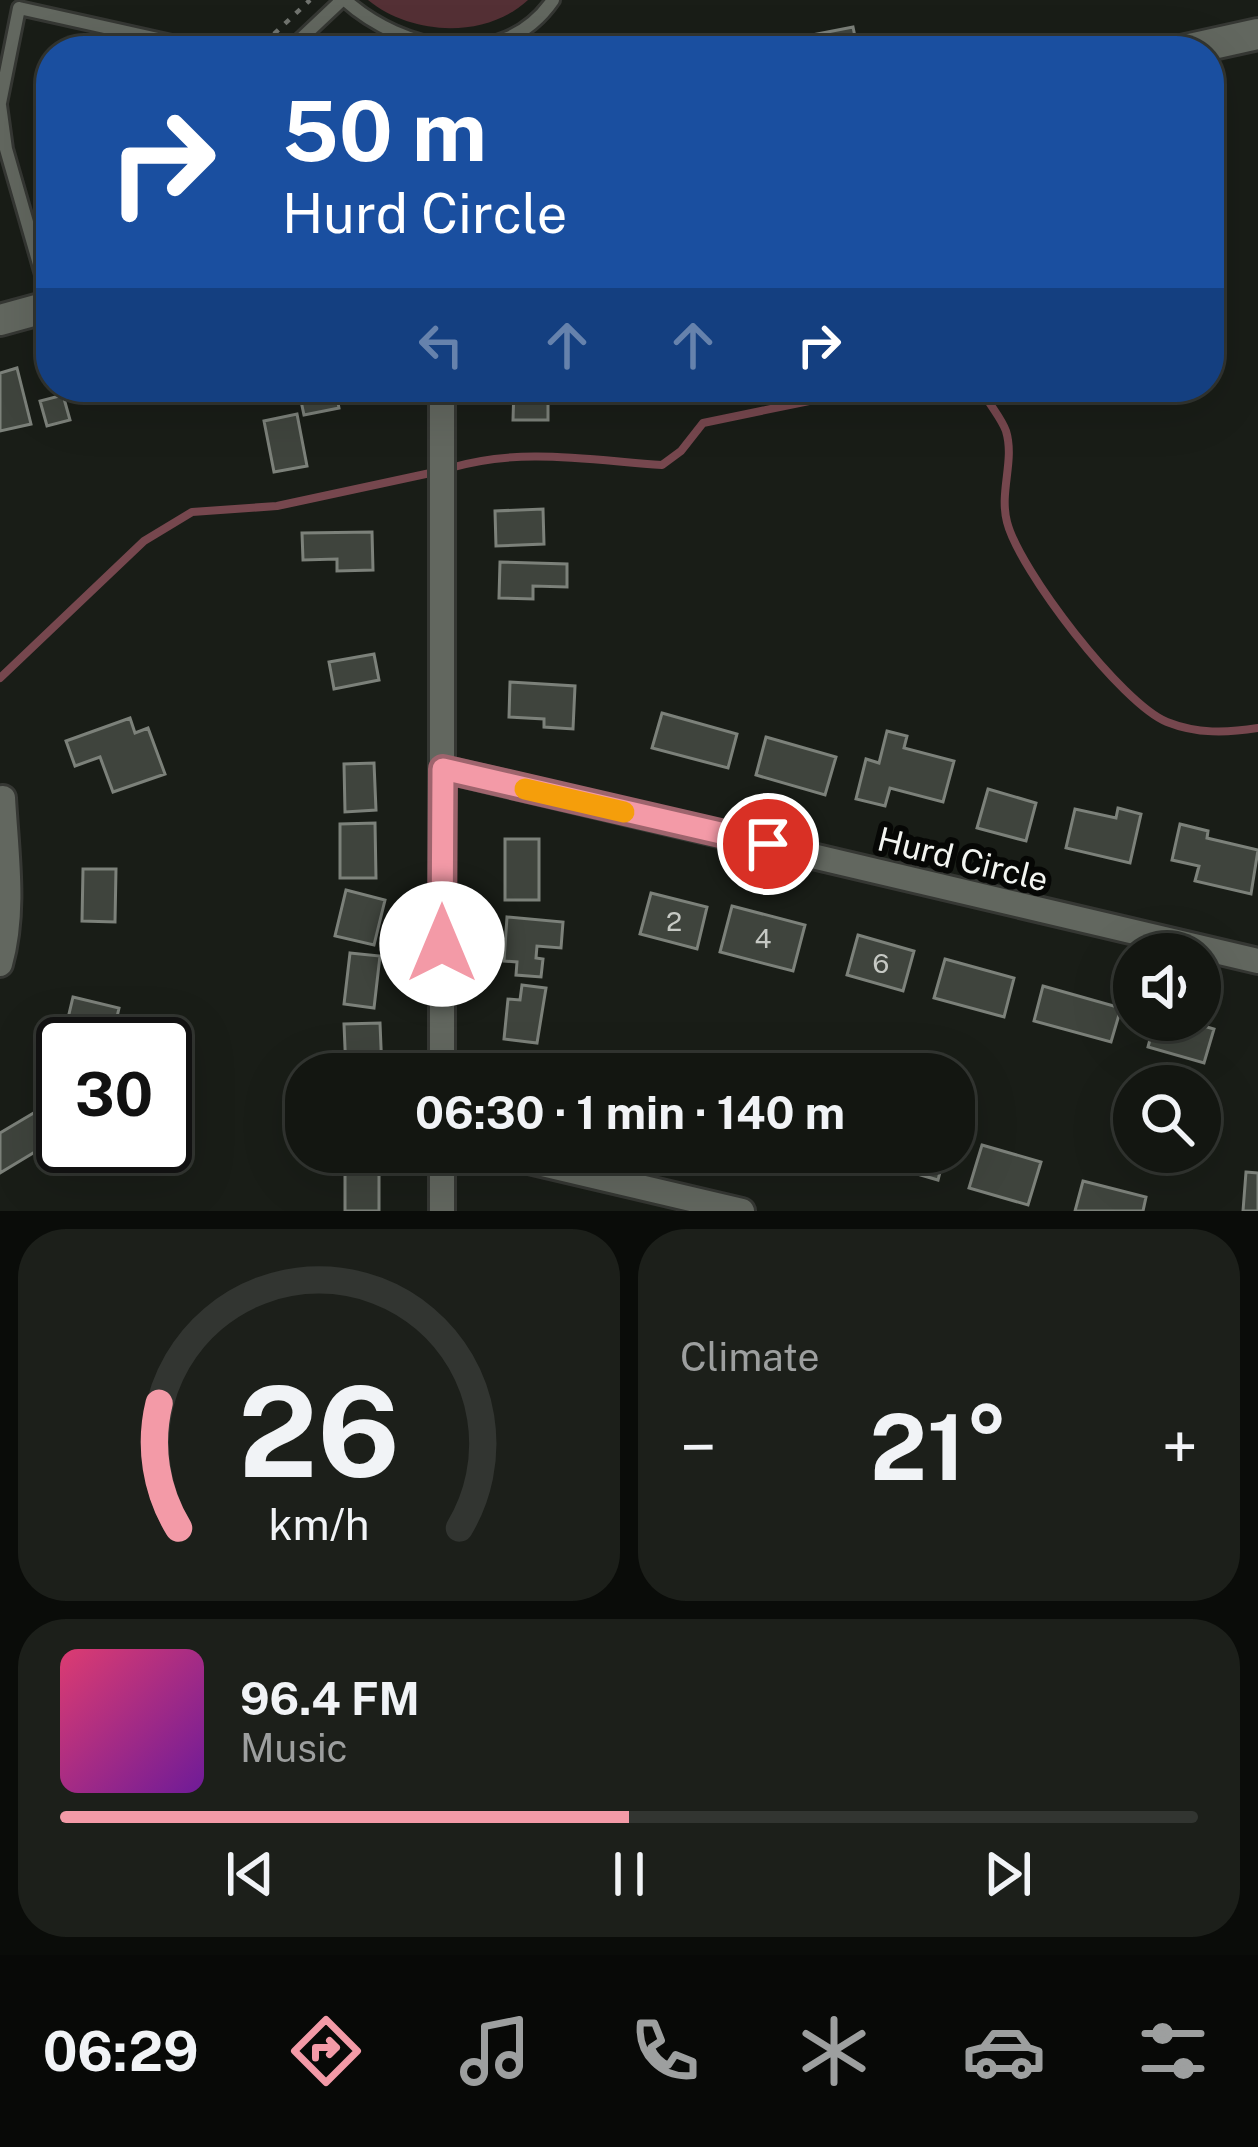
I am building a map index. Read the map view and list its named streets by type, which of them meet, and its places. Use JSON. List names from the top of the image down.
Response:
{
  "streets": {
    "street": ["Hurd Circle"]
  },
  "house_numbers": ["2", "4", "6"],
  "page": {
    "turn": ["50 m", "Hurd Circle"],
    "limit": "30",
    "trip": "06:30 · 1 min · 140 m",
    "tile": "Climate",
    "heat": ["−", "21°", "+"],
    "song": ["96.4 FM", "Music"],
    "tabs": "06:29",
    "gauge": ["26", "km/h"]
  }
}
